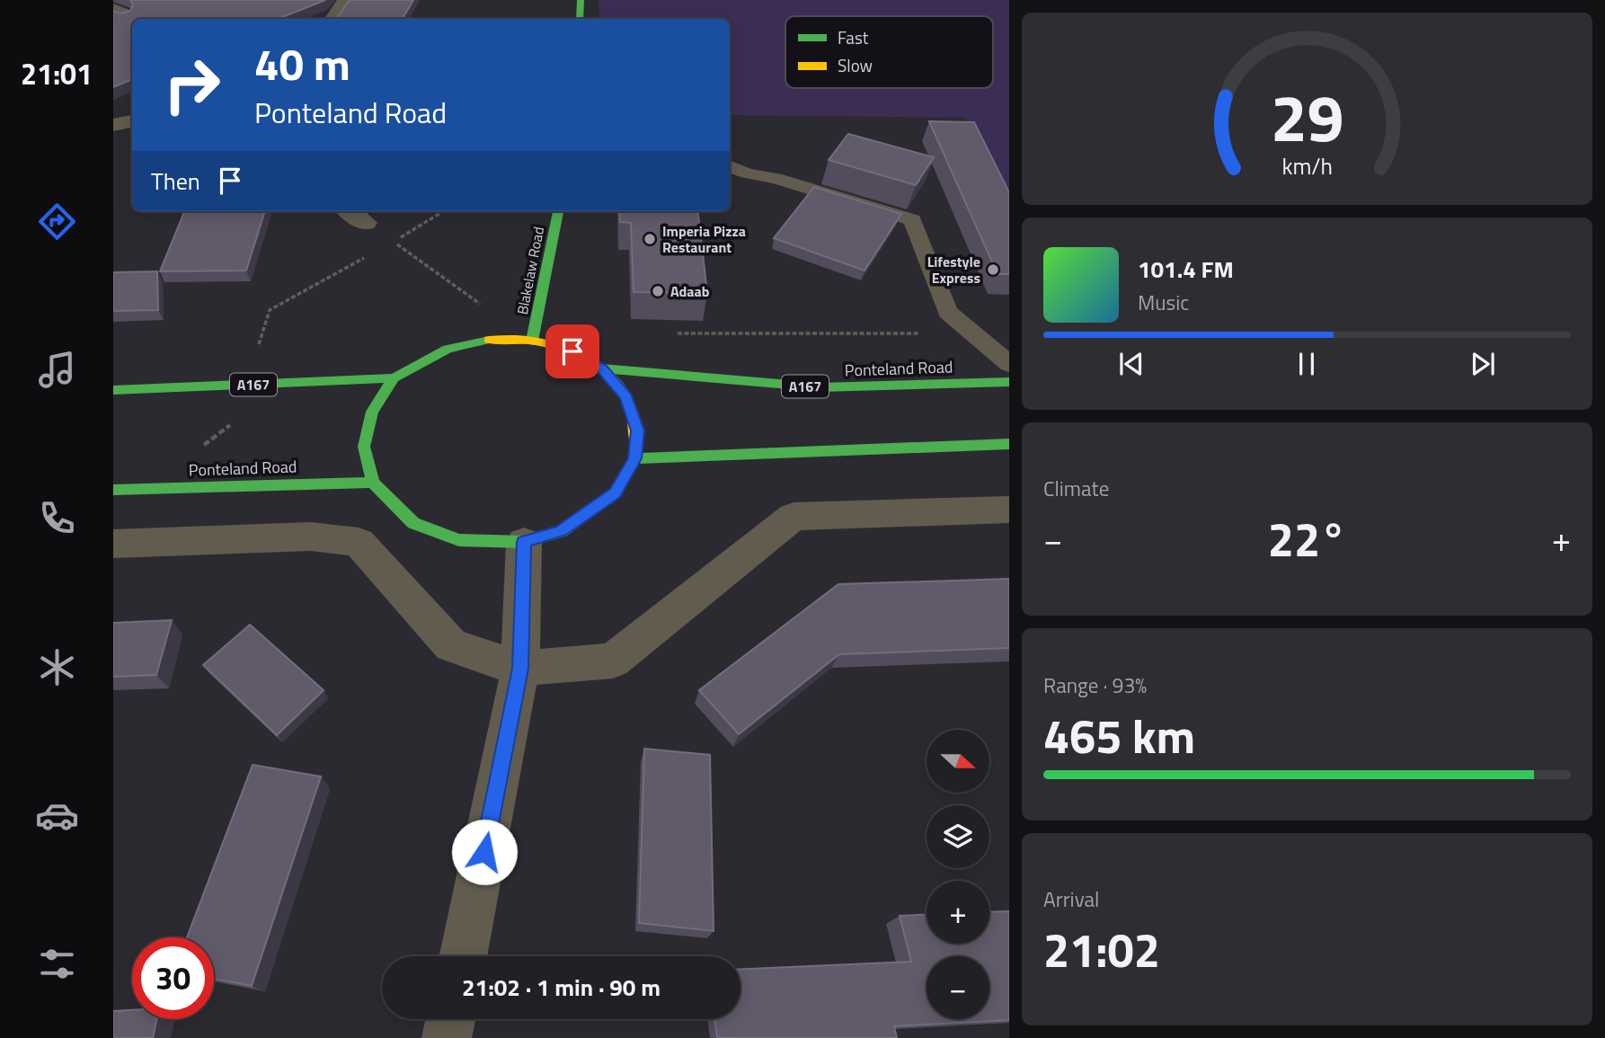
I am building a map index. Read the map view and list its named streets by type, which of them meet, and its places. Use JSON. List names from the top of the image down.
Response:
{
  "streets": {
    "main road": ["Blakelaw Road", "Ponteland Road", "A167"]
  },
  "crossings": [
    ["Blakelaw Road", "Ponteland Road"]
  ],
  "places": ["Imperia Pizza Restaurant", "Lifestyle Express", "Adaab"],
  "legend": ["Fast", "Slow"],
  "north": "right",
  "page": {
    "tabs": "21:01",
    "turn": ["40 m", "Ponteland Road"],
    "then": "Then",
    "song": ["101.4 FM", "Music"],
    "tile": [
      "Climate",
      ["Range · 93%", "465 km"],
      ["Arrival", "21:02"]
    ],
    "heat": ["−", "22°", "+"],
    "map_buttons": ["+", "−"],
    "limit": "30",
    "trip": "21:02 · 1 min · 90 m",
    "gauge": ["29", "km/h"]
  }
}
